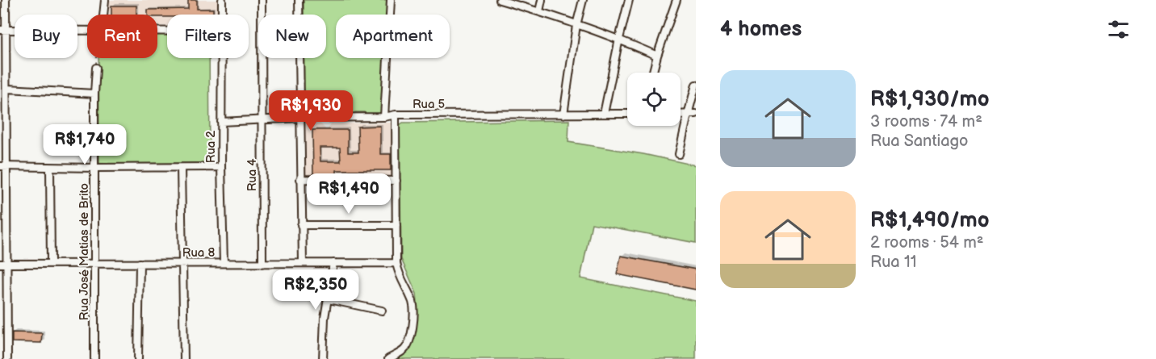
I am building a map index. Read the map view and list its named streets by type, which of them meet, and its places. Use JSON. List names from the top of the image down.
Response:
{
  "streets": {
    "street": [
      "Rua 5",
      "Rua 2",
      "Rua 4",
      "Rua José Matias de Brito",
      "Rua 8"
    ]
  },
  "crossings": [
    ["Rua 5", "Rua 2"],
    ["Rua 5", "Rua 4"],
    ["Rua 2", "Rua 8"],
    ["Rua 4", "Rua 8"],
    ["Rua José Matias de Brito", "Rua 8"]
  ],
  "page": {
    "heading": "4 homes",
    "chip": [
      "Buy",
      "Rent",
      "Filters",
      "New",
      "Apartment"
    ],
    "list": [
      {
        "name": "R$1,930/mo",
        "note": "3 rooms · 74 m² · Rua Santiago"
      },
      {
        "name": "R$1,490/mo",
        "note": "2 rooms · 54 m² · Rua 11"
      }
    ],
    "price": [
      "R$1,930",
      "R$1,740",
      "R$1,490",
      "R$2,350"
    ]
  }
}
